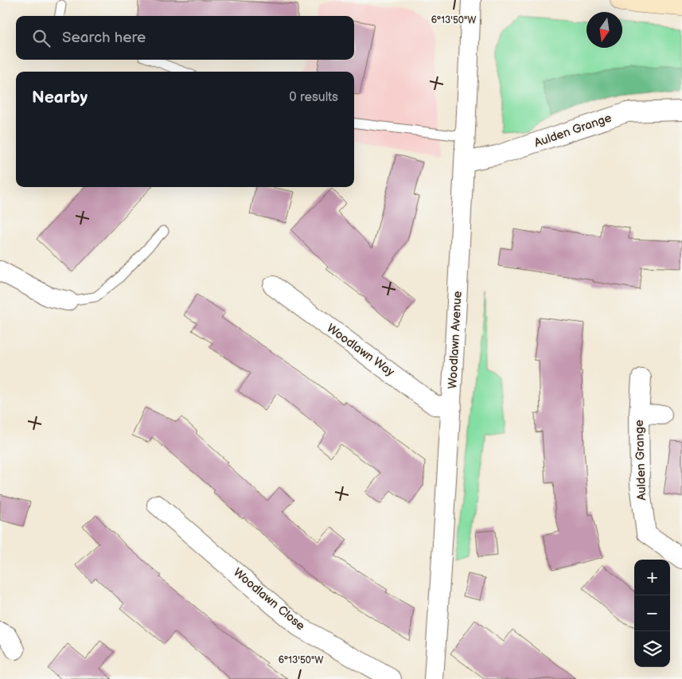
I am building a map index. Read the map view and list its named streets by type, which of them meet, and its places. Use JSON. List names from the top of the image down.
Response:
{
  "streets": {
    "street": [
      "Aulden Grange",
      "Woodlawn Avenue",
      "Woodlawn Way",
      "Woodlawn Close"
    ]
  },
  "crossings": [
    ["Aulden Grange", "Woodlawn Avenue"],
    ["Woodlawn Avenue", "Woodlawn Way"]
  ],
  "north": "bottom",
  "page": {
    "search": "Search here",
    "heading": ["Nearby", "0 results"],
    "map_buttons": ["+", "−"]
  },
  "coordinates": ["6°13'50\"W"]
}
